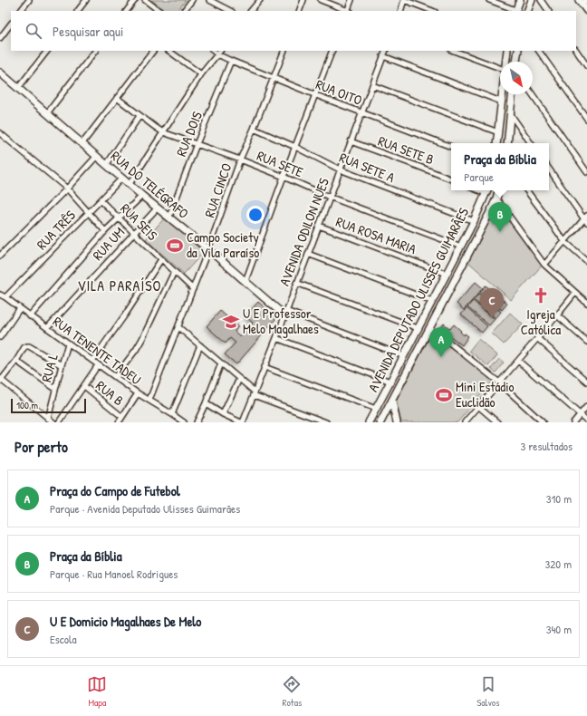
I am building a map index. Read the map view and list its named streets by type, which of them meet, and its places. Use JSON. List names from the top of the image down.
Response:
{
  "streets": {
    "street": [
      "RUA OITO",
      "RUA DOIS",
      "RUA SETE B",
      "RUA SETE",
      "RUA SETE A",
      "RUA DO TELÉGRAFO",
      "RUA CINCO",
      "RUA SEIS",
      "RUA TRÊS",
      "AVENIDA ODILON NUES",
      "RUA ROSA MARIA",
      "RUA UM",
      "AVENIDA DEPUTADO ULISSES GUIMARÃES",
      "RUA TENENTE TADEU",
      "RUA L",
      "RUA B"
    ]
  },
  "crossings": [
    ["RUA OITO", "RUA DOIS"],
    ["RUA OITO", "RUA CINCO"],
    ["RUA OITO", "AVENIDA ODILON NUES"],
    ["RUA DOIS", "RUA SETE"],
    ["RUA DOIS", "RUA DO TELÉGRAFO"],
    ["RUA SETE B", "AVENIDA ODILON NUES"],
    ["RUA SETE", "RUA CINCO"],
    ["RUA SETE", "AVENIDA ODILON NUES"],
    ["RUA SETE", "AVENIDA DEPUTADO ULISSES GUIMARÃES"],
    ["RUA SETE A", "RUA CINCO"],
    ["RUA SETE A", "AVENIDA ODILON NUES"],
    ["RUA SETE A", "AVENIDA DEPUTADO ULISSES GUIMARÃES"],
    ["RUA DO TELÉGRAFO", "RUA CINCO"],
    ["RUA DO TELÉGRAFO", "RUA TRÊS"],
    ["RUA DO TELÉGRAFO", "AVENIDA ODILON NUES"],
    ["RUA DO TELÉGRAFO", "RUA UM"],
    ["RUA CINCO", "RUA SEIS"],
    ["RUA CINCO", "RUA TENENTE TADEU"],
    ["RUA SEIS", "RUA TRÊS"],
    ["RUA SEIS", "RUA UM"],
    ["RUA TRÊS", "RUA TENENTE TADEU"],
    ["AVENIDA ODILON NUES", "RUA ROSA MARIA"],
    ["RUA ROSA MARIA", "AVENIDA DEPUTADO ULISSES GUIMARÃES"],
    ["RUA UM", "RUA TENENTE TADEU"],
    ["RUA TENENTE TADEU", "RUA L"]
  ],
  "districts": ["VILA PARAÍSO"],
  "places": {
    "sports": ["Campo Society da Vila Paraíso", "Mini Estádio Euclidão"],
    "church": ["Igreja Católica"],
    "school or university": ["U E Professor Melo Magalhaes"]
  },
  "scale_bar": "100 m",
  "north": "bottom right",
  "page": {
    "search": "Pesquisar aqui",
    "popup": ["Praça da Bíblia", "Parque"],
    "pins": ["B", "C", "A"],
    "scale": "100 m",
    "heading": ["Por perto", "3 resultados"],
    "list": [
      {
        "mark": "A",
        "name": "Praça do Campo de Futebol",
        "note": "Parque · Avenida Deputado Ulisses Guimarães",
        "value": "310 m"
      },
      {
        "mark": "B",
        "name": "Praça da Bíblia",
        "note": "Parque · Rua Manoel Rodrigues",
        "value": "320 m"
      },
      {
        "mark": "C",
        "name": "U E Domicio Magalhaes De Melo",
        "note": "Escola",
        "value": "340 m"
      }
    ],
    "nav": ["Mapa", "Rotas", "Salvos"]
  }
}
